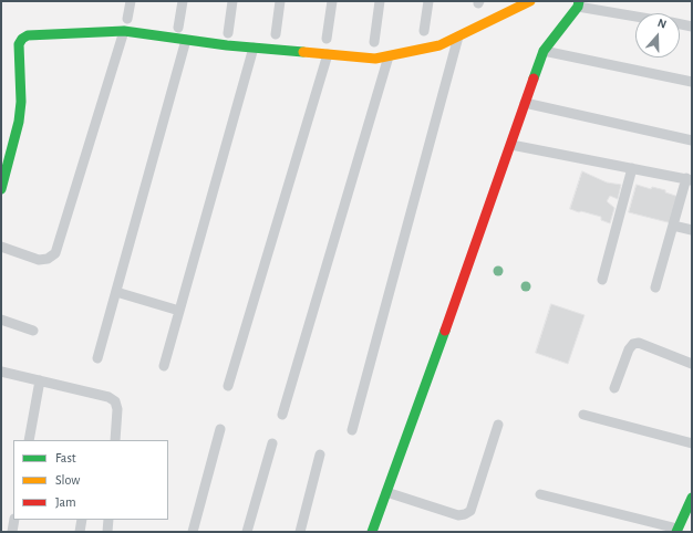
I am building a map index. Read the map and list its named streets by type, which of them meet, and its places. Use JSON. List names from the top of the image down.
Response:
{
  "legend": ["Fast", "Slow", "Jam"],
  "north": "top"
}
